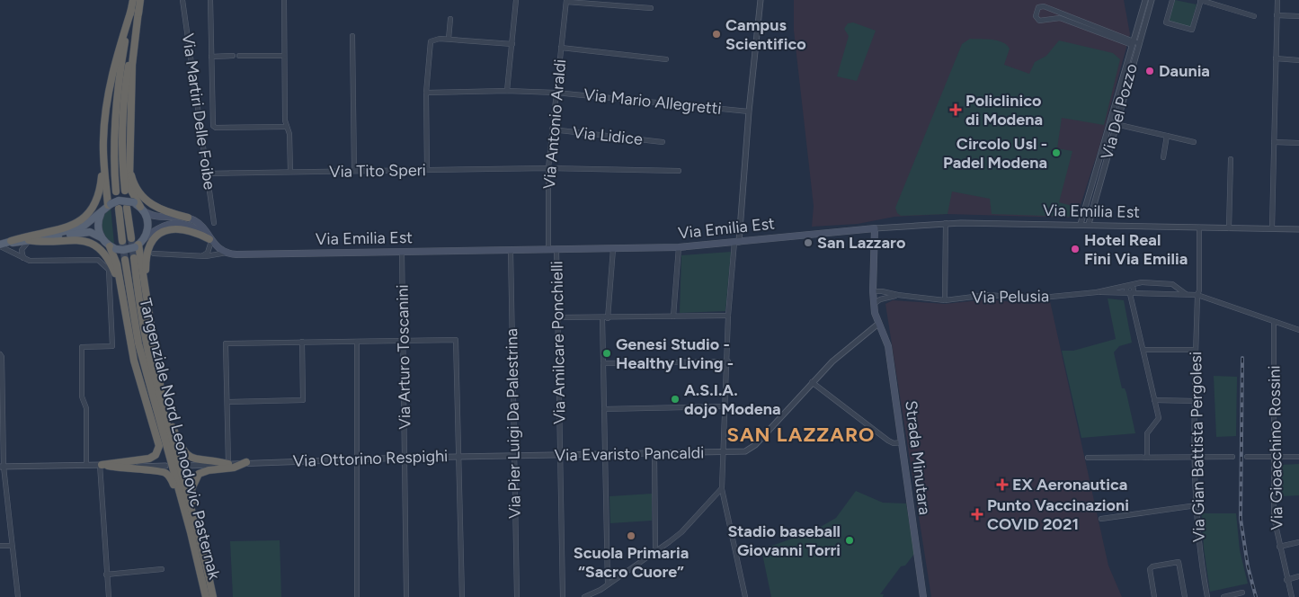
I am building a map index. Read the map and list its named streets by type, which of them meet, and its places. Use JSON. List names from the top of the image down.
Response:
{
  "streets": {
    "highway": ["Tangenziale Nord Leonodovic Pasternak"],
    "main road": ["Via Emilia Est", "Strada Minutara"],
    "street": [
      "Via Mario Allegretti",
      "Via Martiri Delle Foibe",
      "Via Del Pozzo",
      "Via Antonio Araldi",
      "Via Lidice",
      "Via Tito Speri",
      "Via Pelusia",
      "Via Amilcare Ponchielli",
      "Via Arturo Toscanini",
      "Via Pier Luigi Da Palestrina",
      "Via Gian Battista Pergolesi",
      "Via Gioacchino Rossini",
      "Via Evaristo Pancaldi",
      "Via Ottorino Respighi"
    ]
  },
  "crossings": [
    ["Via Mario Allegretti", "Via Antonio Araldi"],
    ["Via Martiri Delle Foibe", "Via Tito Speri"],
    ["Via Del Pozzo", "Via Emilia Est"],
    ["Via Antonio Araldi", "Via Lidice"],
    ["Via Antonio Araldi", "Via Tito Speri"],
    ["Via Antonio Araldi", "Via Emilia Est"],
    ["Via Emilia Est", "Via Amilcare Ponchielli"],
    ["Via Emilia Est", "Via Arturo Toscanini"],
    ["Via Emilia Est", "Via Pier Luigi Da Palestrina"],
    ["Via Emilia Est", "Via Gian Battista Pergolesi"],
    ["Via Emilia Est", "Strada Minutara"],
    ["Via Pelusia", "Via Gian Battista Pergolesi"],
    ["Via Pelusia", "Via Gioacchino Rossini"],
    ["Via Pelusia", "Strada Minutara"],
    ["Via Amilcare Ponchielli", "Via Evaristo Pancaldi"],
    ["Via Arturo Toscanini", "Via Ottorino Respighi"],
    ["Via Pier Luigi Da Palestrina", "Via Evaristo Pancaldi"],
    ["Via Pier Luigi Da Palestrina", "Via Ottorino Respighi"],
    ["Via Evaristo Pancaldi", "Via Ottorino Respighi"]
  ],
  "districts": ["SAN LAZZARO"],
  "places": {
    "other": [
      "Campus Scientifico",
      "Daunia",
      "Circolo Usl - Padel Modena",
      "San Lazzaro",
      "Hotel Real Fini Via Emilia",
      "Genesi Studio - Healthy Living -",
      "A.S.I.A. dojo Modena",
      "Scuola Primaria “Sacro Cuore”",
      "Stadio baseball Giovanni Torri"
    ],
    "health": ["Policlinico di Modena", "EX Aeronautica", "Punto Vaccinazioni COVID 2021"]
  }
}
